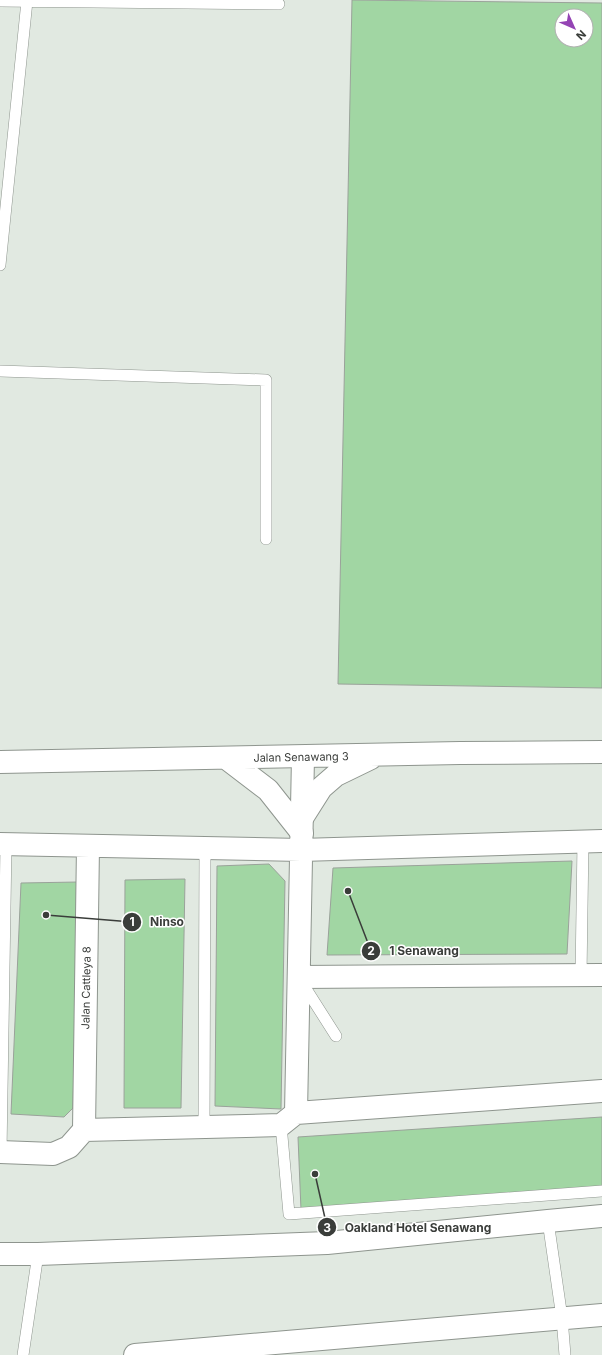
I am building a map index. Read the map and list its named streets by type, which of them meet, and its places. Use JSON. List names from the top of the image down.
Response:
{
  "streets": {
    "street": ["Jalan Senawang 3", "Jalan Cattleya 8"]
  },
  "places": ["1 Senawang", "Ninso", "Oakland Hotel Senawang"],
  "north": "bottom right"
}
